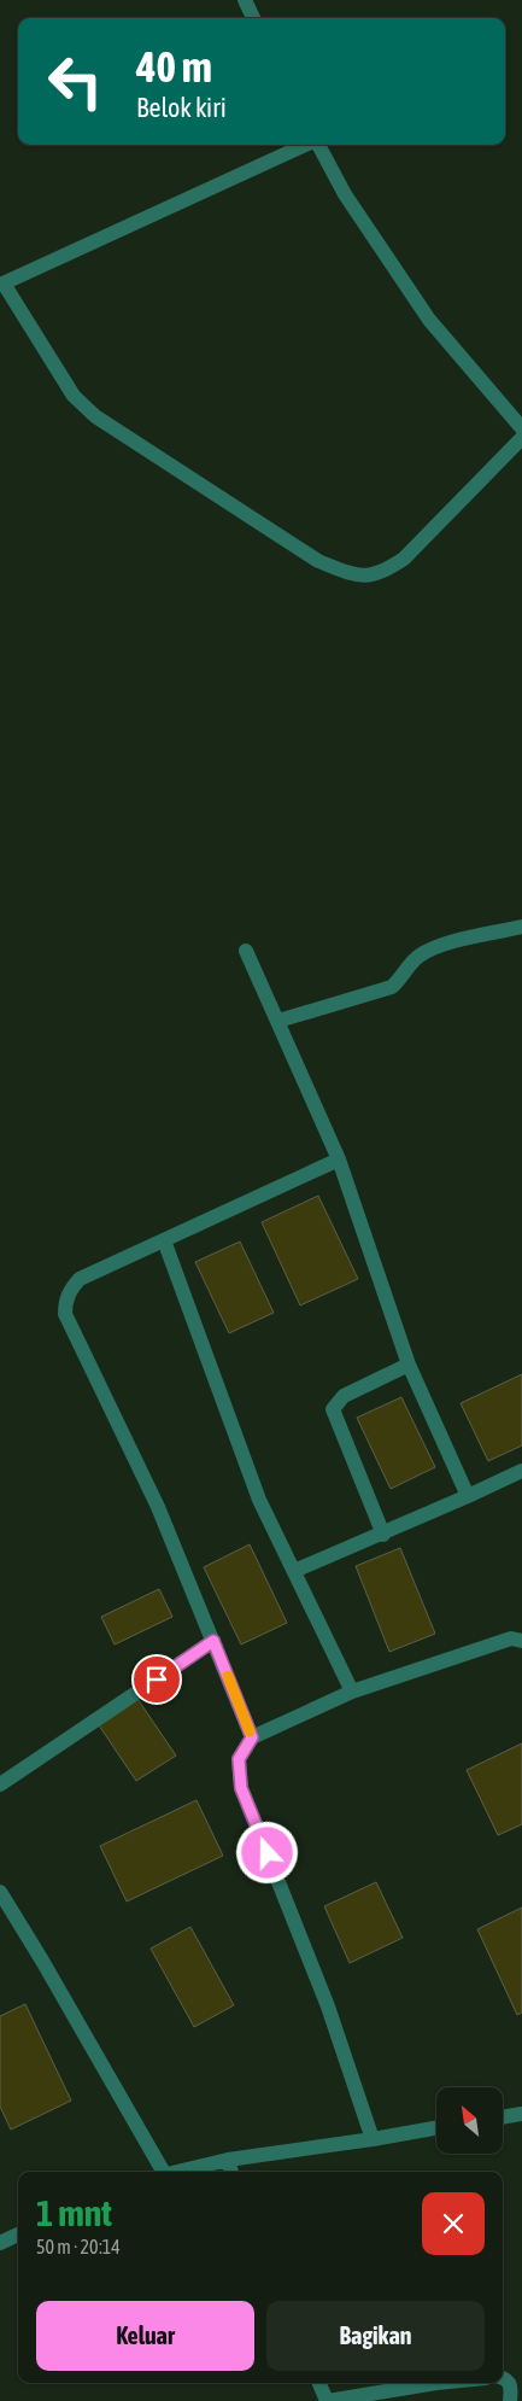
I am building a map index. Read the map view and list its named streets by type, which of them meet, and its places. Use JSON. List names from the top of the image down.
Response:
{
  "north": "top left",
  "page": {
    "turn": ["40 m", "Belok kiri"],
    "heading": ["1 mnt", "50 m · 20:14"],
    "buttons": ["Keluar", "Bagikan"]
  }
}
